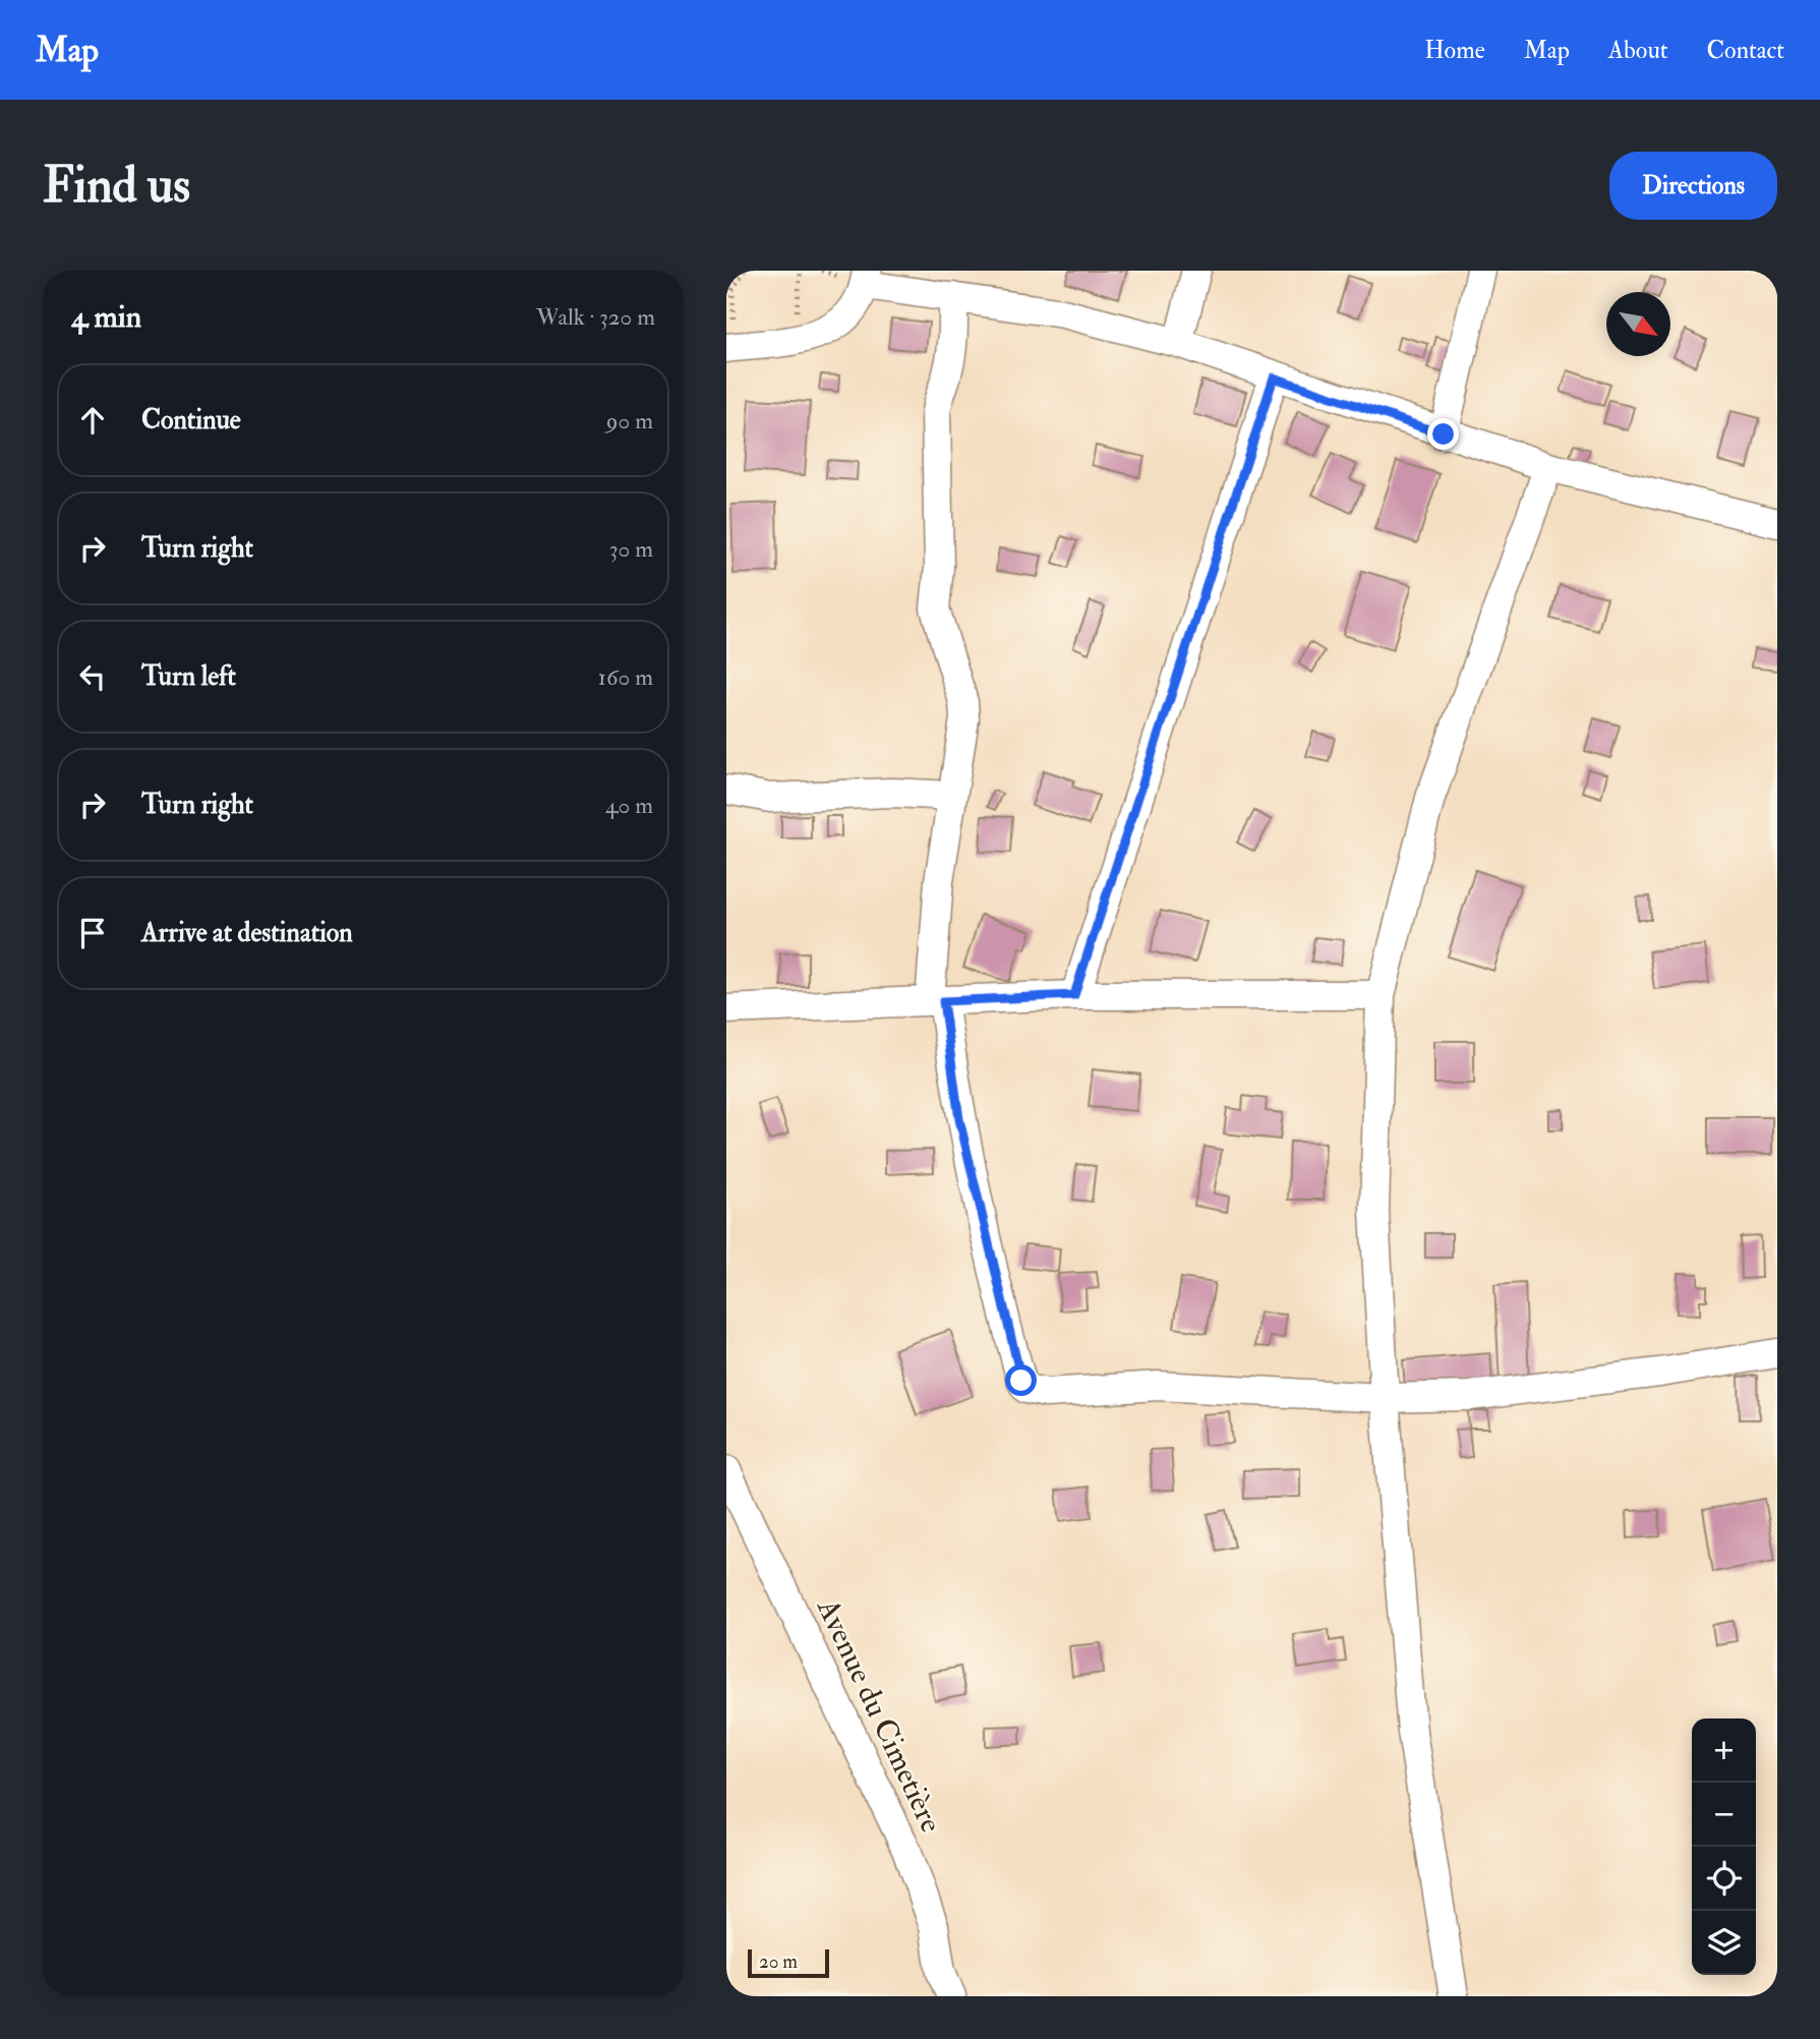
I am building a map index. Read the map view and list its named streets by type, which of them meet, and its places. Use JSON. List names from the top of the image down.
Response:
{
  "streets": {
    "street": ["Avenue du Cimetière"]
  },
  "scale_bar": "20 m",
  "north": "bottom right",
  "page": {
    "header": "Map",
    "nav": [
      "Home",
      "Map",
      "About",
      "Contact"
    ],
    "buttons": "Directions",
    "title": "Find us",
    "heading": ["4 min", "Walk · 320 m"],
    "list": [
      ["Continue", "90 m"],
      ["Turn right", "30 m"],
      ["Turn left", "160 m"],
      ["Turn right", "40 m"],
      "Arrive at destination"
    ],
    "map_buttons": ["+", "−"],
    "scale": "20 m"
  }
}
